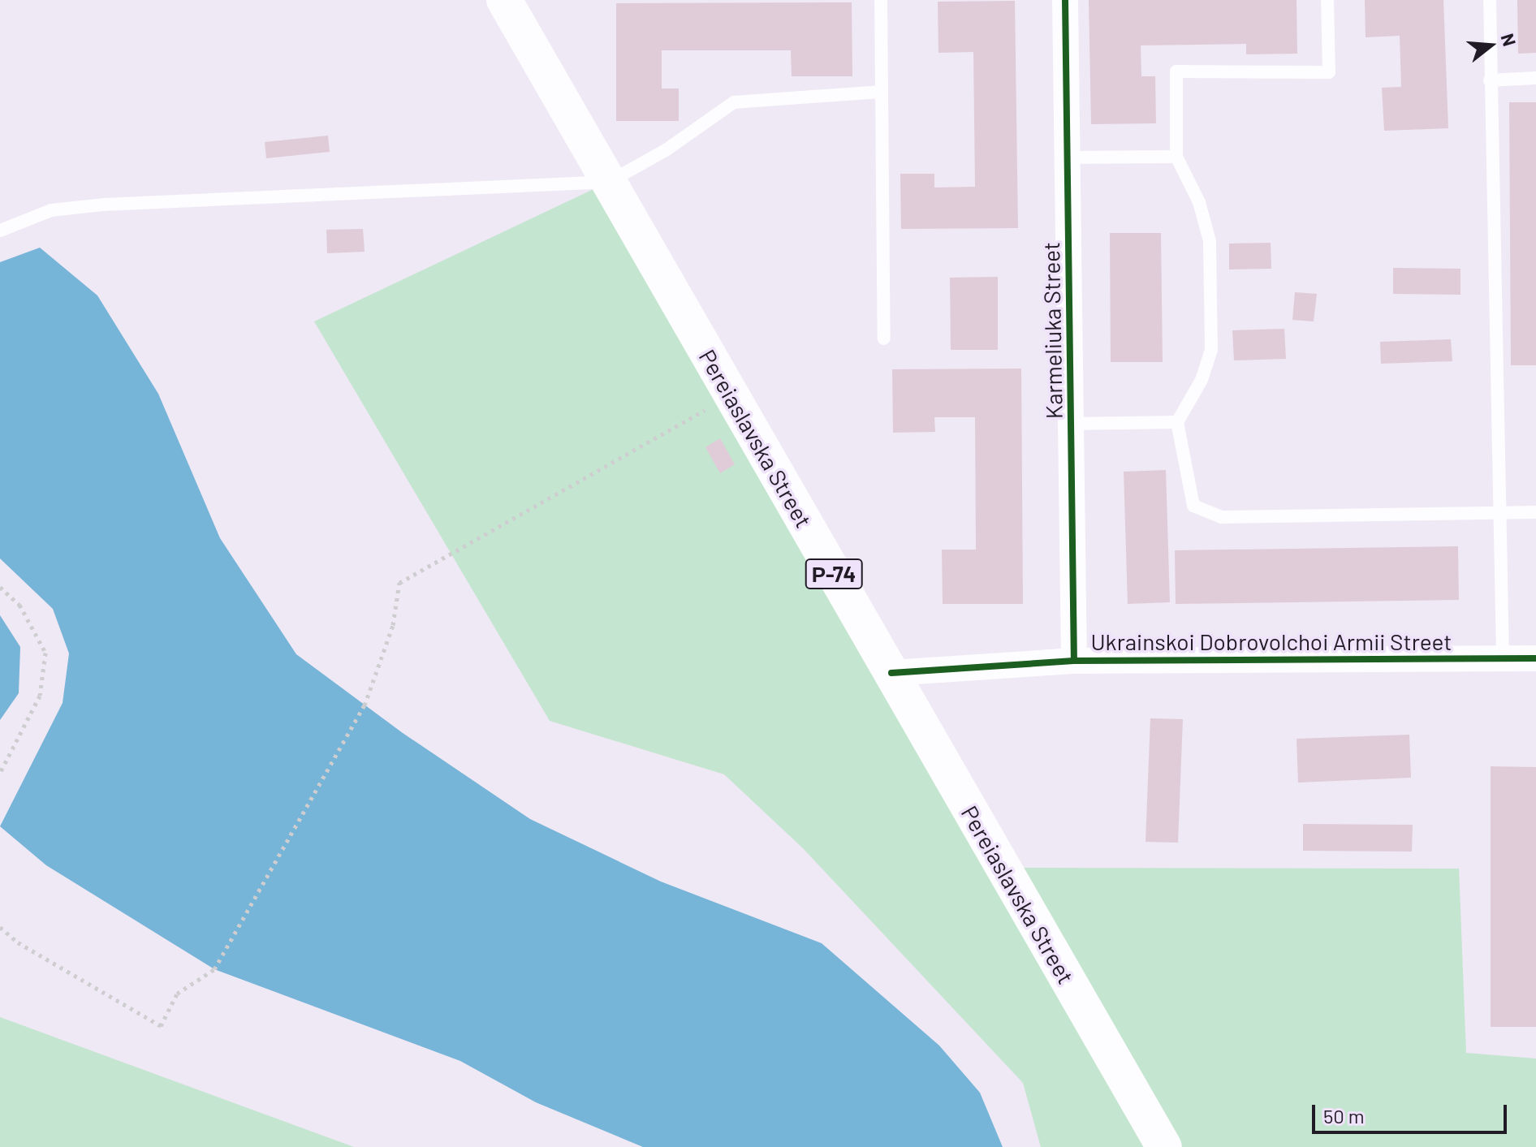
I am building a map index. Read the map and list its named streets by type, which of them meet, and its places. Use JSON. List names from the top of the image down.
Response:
{
  "streets": {
    "main road": ["Pereiaslavska Street", "Р-74"],
    "street": ["Karmeliuka Street", "Ukrainskoi Dobrovolchoi Armii Street"]
  },
  "crossings": [
    ["Karmeliuka Street", "Ukrainskoi Dobrovolchoi Armii Street"],
    ["Pereiaslavska Street", "Ukrainskoi Dobrovolchoi Armii Street"]
  ],
  "scale_bar": "50 m",
  "north": "right"
}
